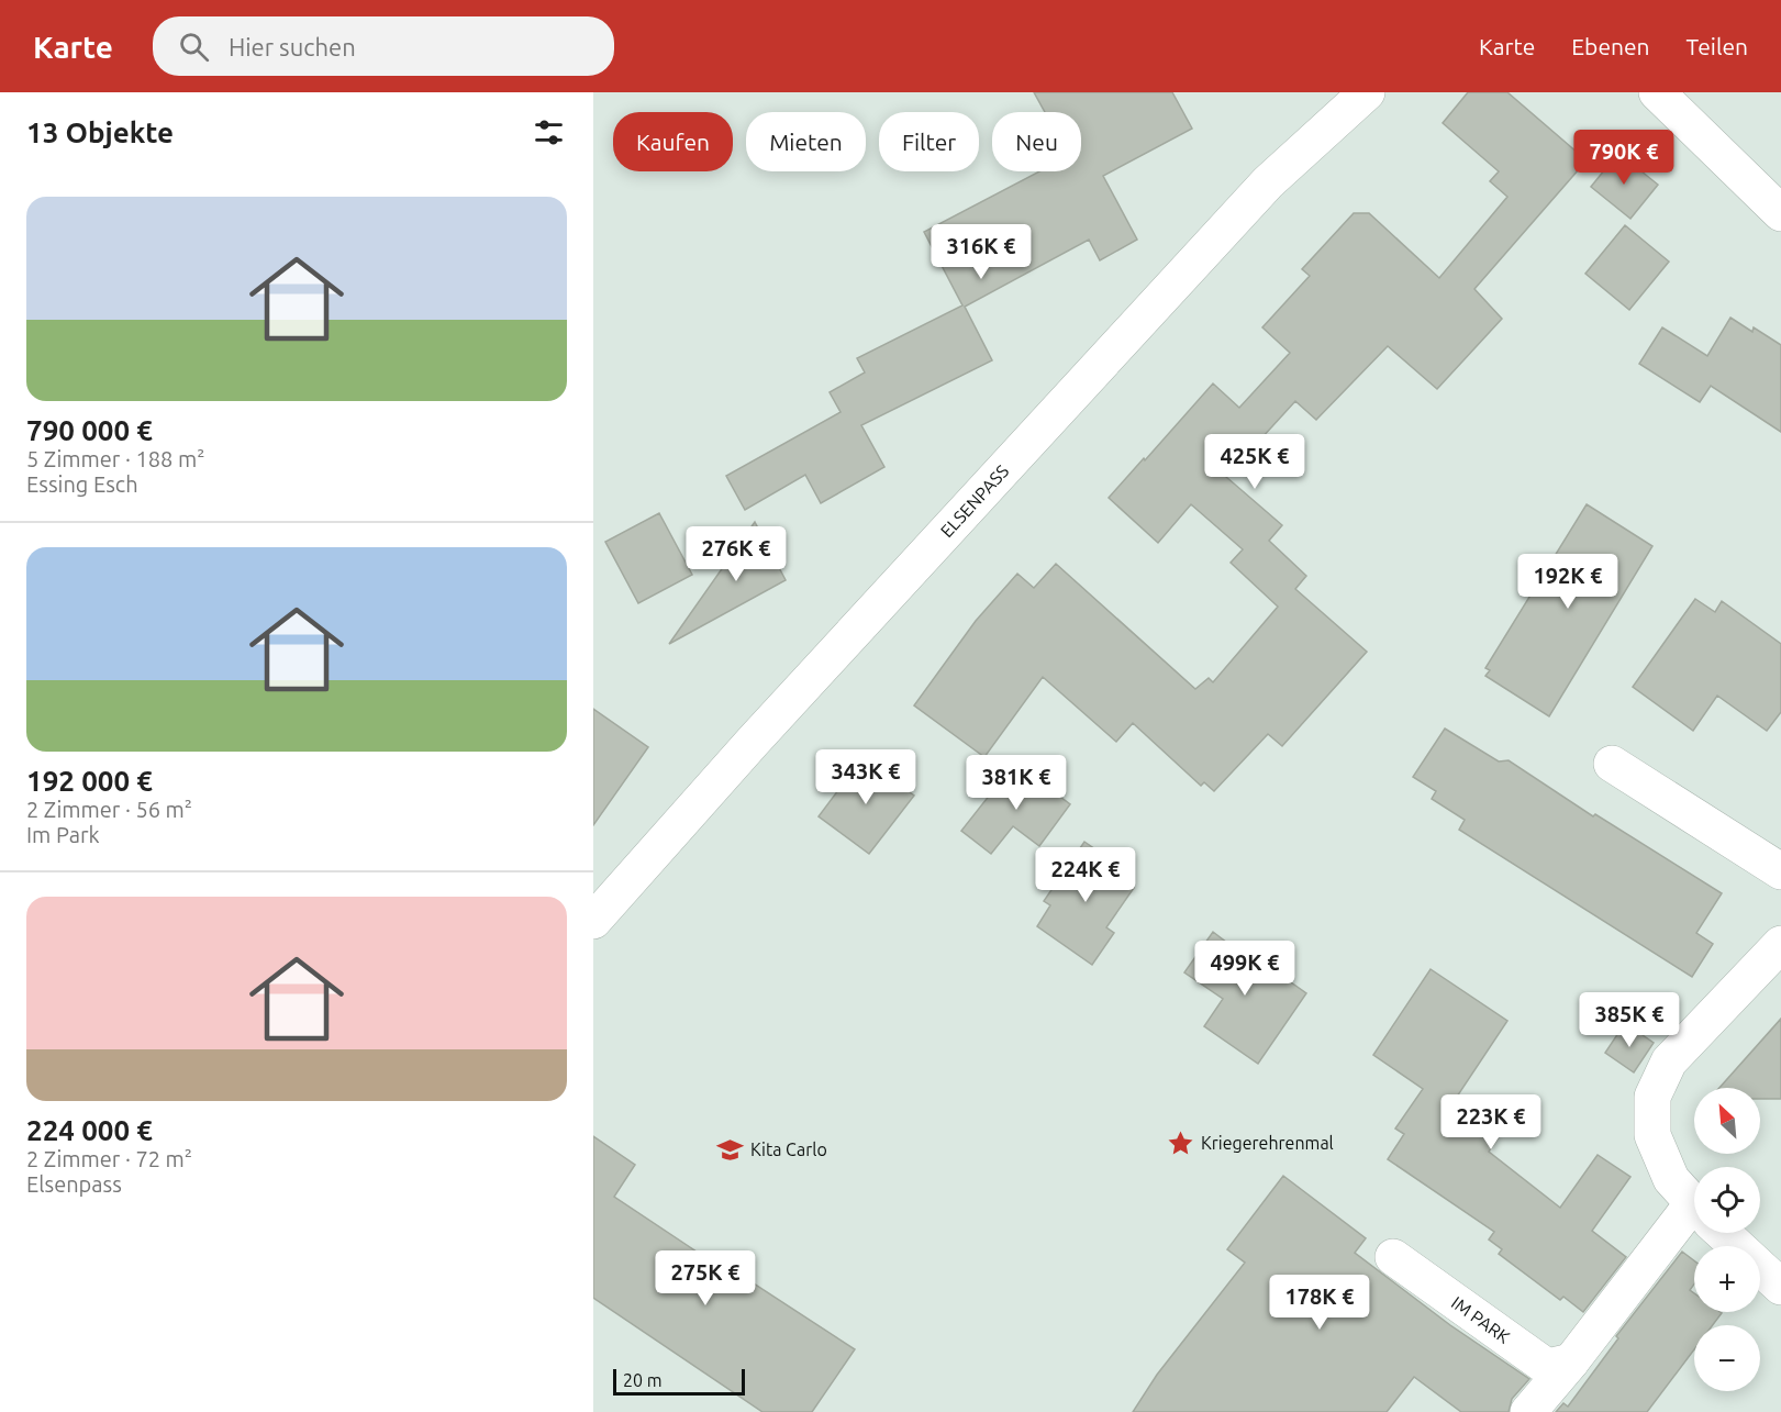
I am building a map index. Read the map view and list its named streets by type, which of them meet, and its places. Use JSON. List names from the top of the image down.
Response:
{
  "streets": {
    "street": ["ELSENPASS", "IM PARK"]
  },
  "places": {
    "place": ["Kriegerehrenmal"],
    "school or university": ["Kita Carlo"]
  },
  "scale_bar": "20 m",
  "north": "top left",
  "page": {
    "header": "Karte",
    "search": "Hier suchen",
    "nav": ["Karte", "Ebenen", "Teilen"],
    "heading": "13 Objekte",
    "chip": [
      "Kaufen",
      "Mieten",
      "Filter",
      "Neu"
    ],
    "price": [
      "790K €",
      "316K €",
      "425K €",
      "276K €",
      "192K €",
      "343K €",
      "381K €",
      "224K €",
      "499K €",
      "385K €",
      "223K €",
      "275K €",
      "178K €"
    ],
    "list": [
      {
        "name": "790 000 €",
        "note": "5 Zimmer · 188 m² · Essing Esch"
      },
      {
        "name": "192 000 €",
        "note": "2 Zimmer · 56 m² · Im Park"
      },
      {
        "name": "224 000 €",
        "note": "2 Zimmer · 72 m² · Elsenpass"
      }
    ],
    "map_buttons": ["+", "−"],
    "scale": "20 m"
  }
}
